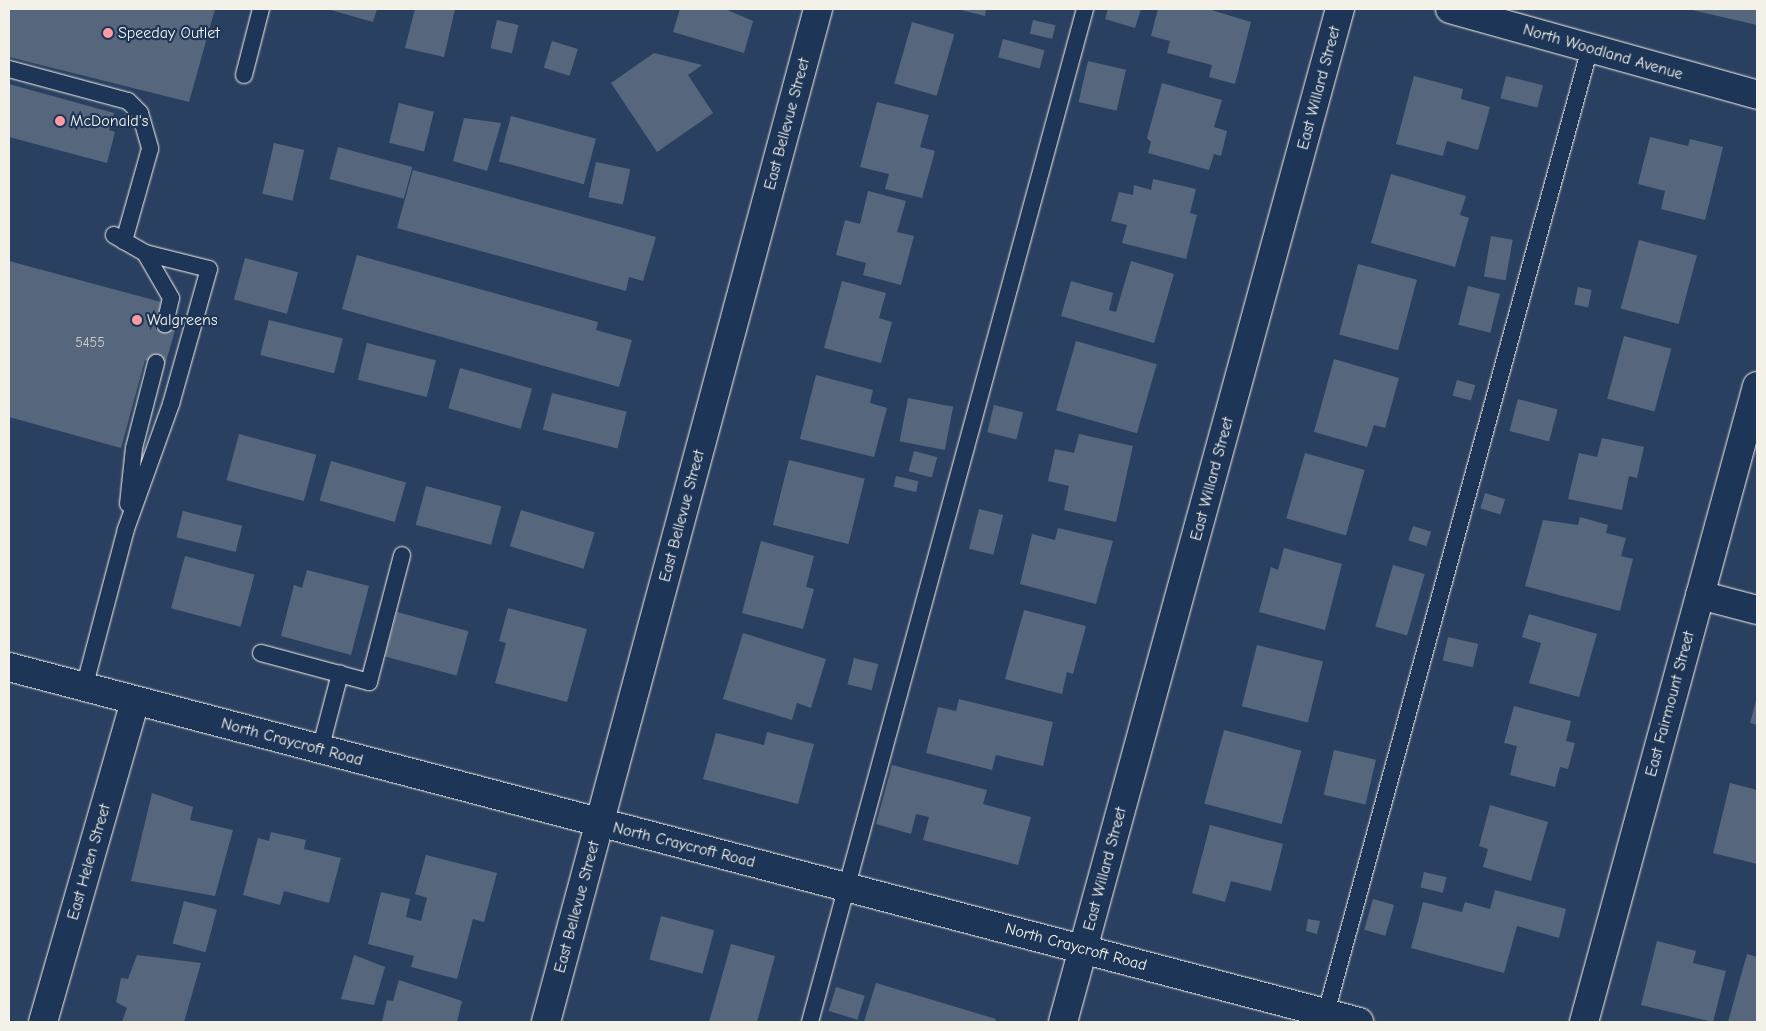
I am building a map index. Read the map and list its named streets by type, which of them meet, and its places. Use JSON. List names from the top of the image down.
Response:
{
  "streets": {
    "street": [
      "North Woodland Avenue",
      "East Willard Street",
      "East Bellevue Street",
      "East Fairmount Street",
      "North Craycroft Road",
      "East Helen Street"
    ]
  },
  "crossings": [
    ["East Willard Street", "North Craycroft Road"],
    ["East Bellevue Street", "North Craycroft Road"],
    ["North Craycroft Road", "East Helen Street"]
  ],
  "places": ["Speeday Outlet", "McDonald's", "Walgreens"],
  "house_numbers": ["5455"]
}
